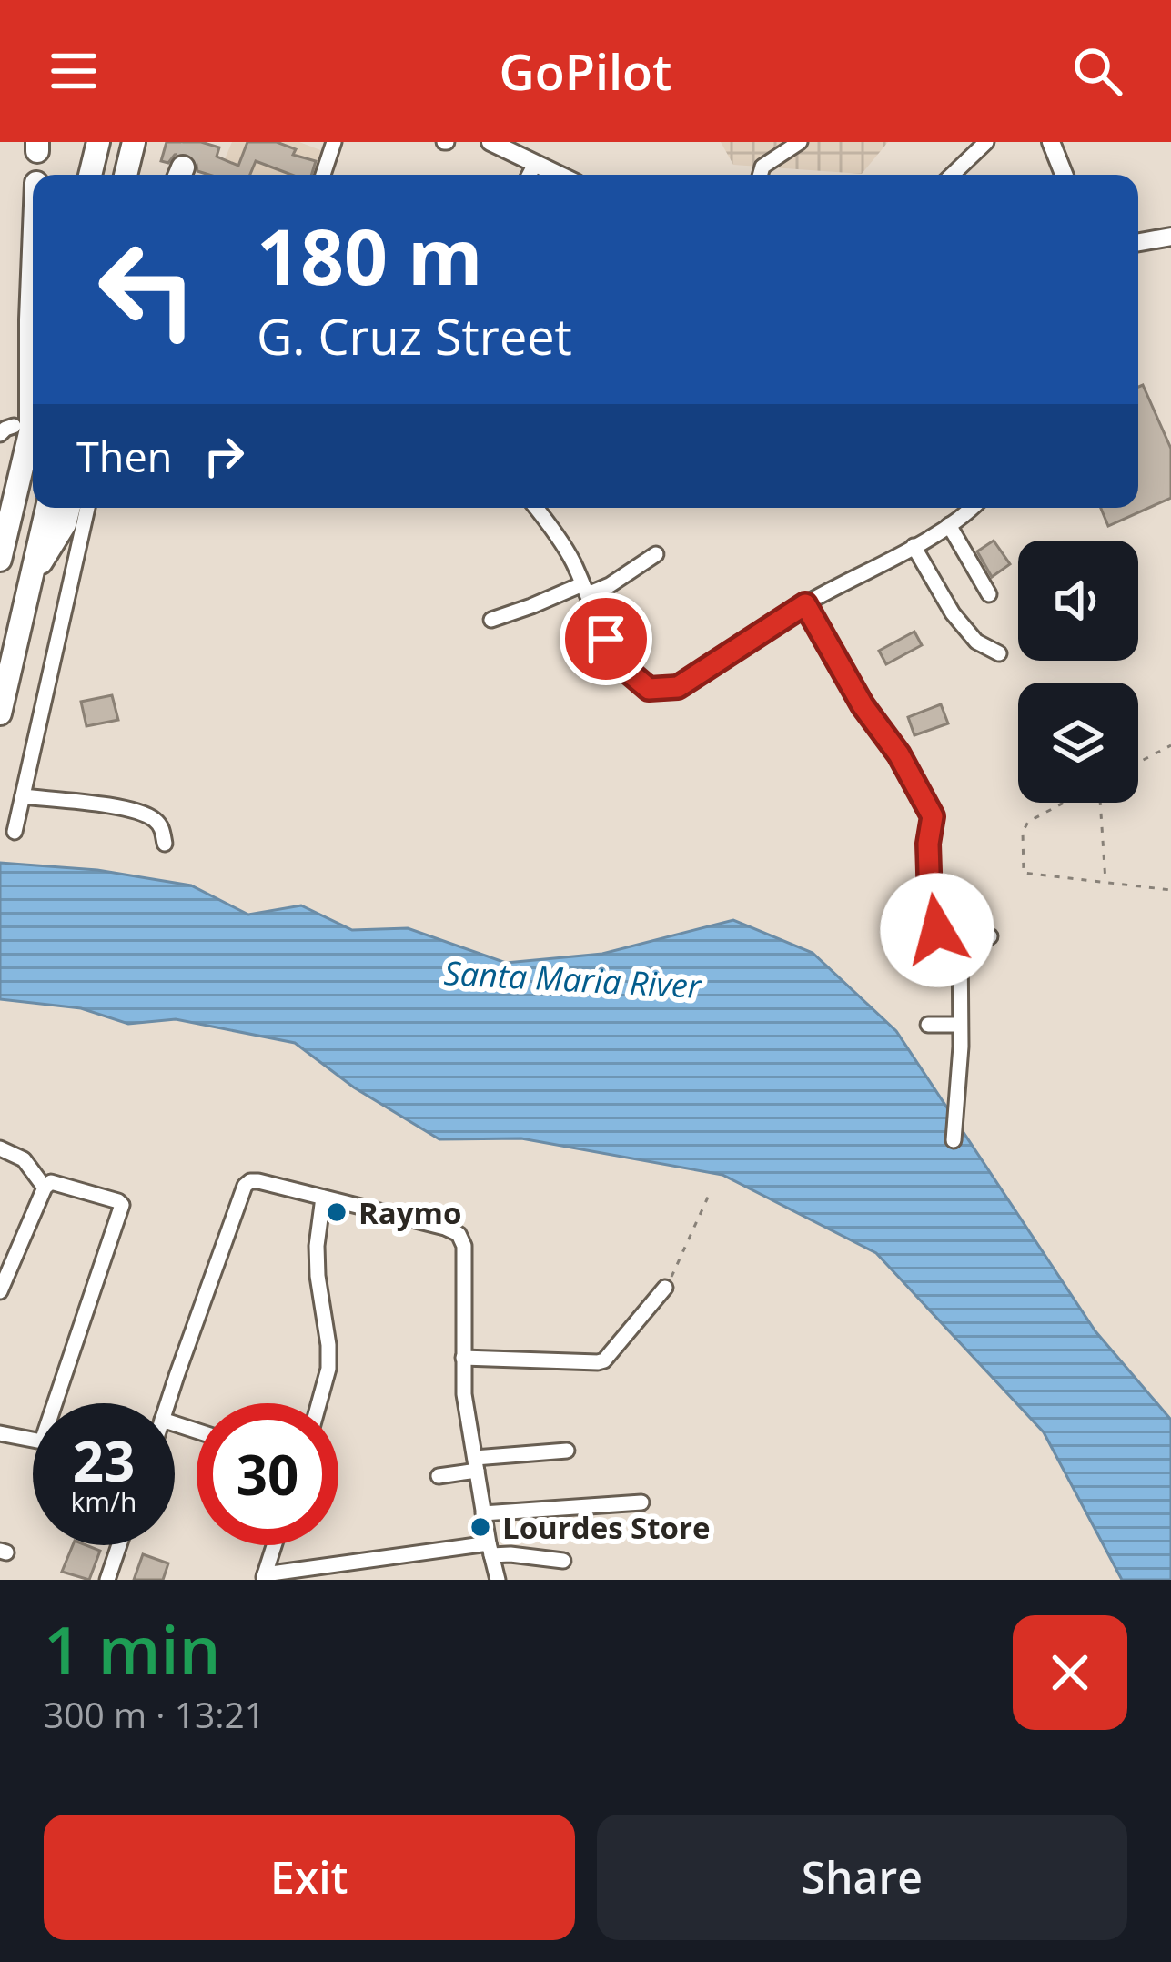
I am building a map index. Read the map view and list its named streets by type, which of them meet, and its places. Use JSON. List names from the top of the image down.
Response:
{
  "water": ["Santa Maria River"],
  "places": ["Raymo", "Lourdes Store"],
  "page": {
    "header": "GoPilot",
    "turn": ["180 m", "G. Cruz Street"],
    "then": "Then",
    "speed": "23 km/h",
    "limit": "30",
    "heading": ["1 min", "300 m · 13:21"],
    "buttons": ["Exit", "Share"]
  }
}
